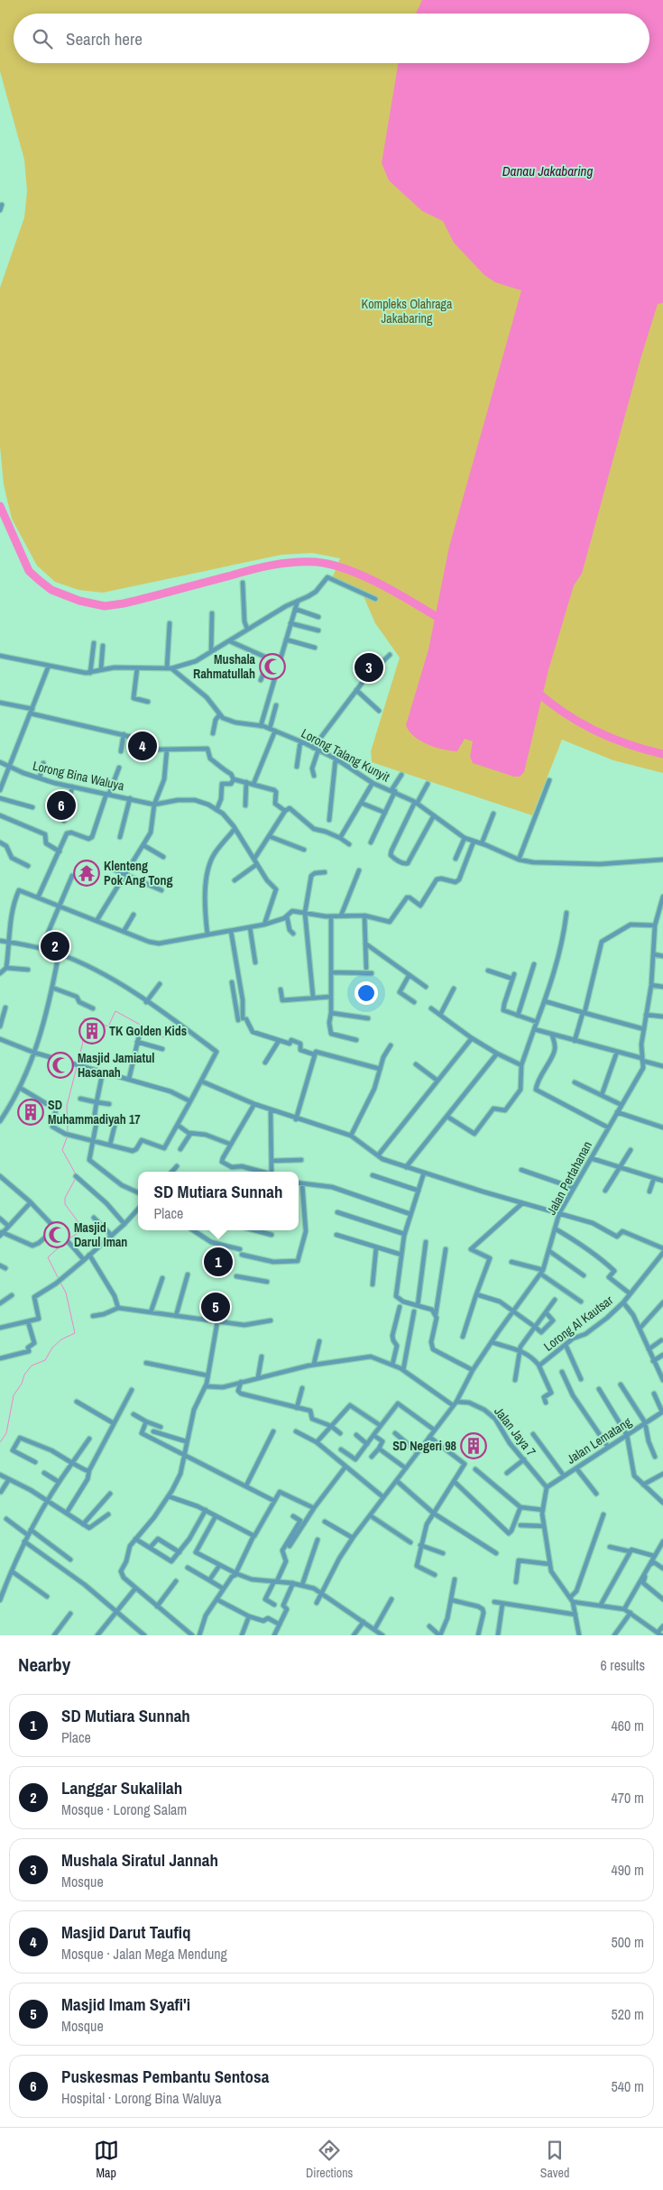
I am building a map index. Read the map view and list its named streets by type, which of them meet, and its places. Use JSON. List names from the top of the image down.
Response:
{
  "streets": {
    "street": [
      "Lorong Talang Kunyit",
      "Lorong Bina Waluya",
      "Jalan Pertahanan",
      "Lorong Al Kautsar",
      "Jalan Jaya 7",
      "Jalan Lematang"
    ]
  },
  "crossings": [
    ["Jalan Pertahanan", "Lorong Al Kautsar"],
    ["Jalan Pertahanan", "Jalan Jaya 7"],
    ["Jalan Jaya 7", "Jalan Lematang"]
  ],
  "water": ["Danau Jakabaring"],
  "parks": ["Kompleks Olahraga Jakabaring"],
  "places": {
    "mosque": ["Mushala Rahmatullah", "Masjid Jamiatul Hasanah", "Masjid Darul Iman"],
    "temple": ["Klenteng Pok Ang Tong"],
    "building": ["TK Golden Kids", "SD Muhammadiyah 17", "SD Negeri 98"]
  },
  "page": {
    "search": "Search here",
    "pins": [
      "3",
      "4",
      "6",
      "2",
      "1",
      "5"
    ],
    "popup": ["SD Mutiara Sunnah", "Place"],
    "heading": ["Nearby", "6 results"],
    "list": [
      {
        "mark": "1",
        "name": "SD Mutiara Sunnah",
        "note": "Place",
        "value": "460 m"
      },
      {
        "mark": "2",
        "name": "Langgar Sukalilah",
        "note": "Mosque · Lorong Salam",
        "value": "470 m"
      },
      {
        "mark": "3",
        "name": "Mushala Siratul Jannah",
        "note": "Mosque",
        "value": "490 m"
      },
      {
        "mark": "4",
        "name": "Masjid Darut Taufiq",
        "note": "Mosque · Jalan Mega Mendung",
        "value": "500 m"
      },
      {
        "mark": "5",
        "name": "Masjid Imam Syafi'i",
        "note": "Mosque",
        "value": "520 m"
      },
      {
        "mark": "6",
        "name": "Puskesmas Pembantu Sentosa",
        "note": "Hospital · Lorong Bina Waluya",
        "value": "540 m"
      }
    ],
    "nav": ["Map", "Directions", "Saved"]
  }
}
